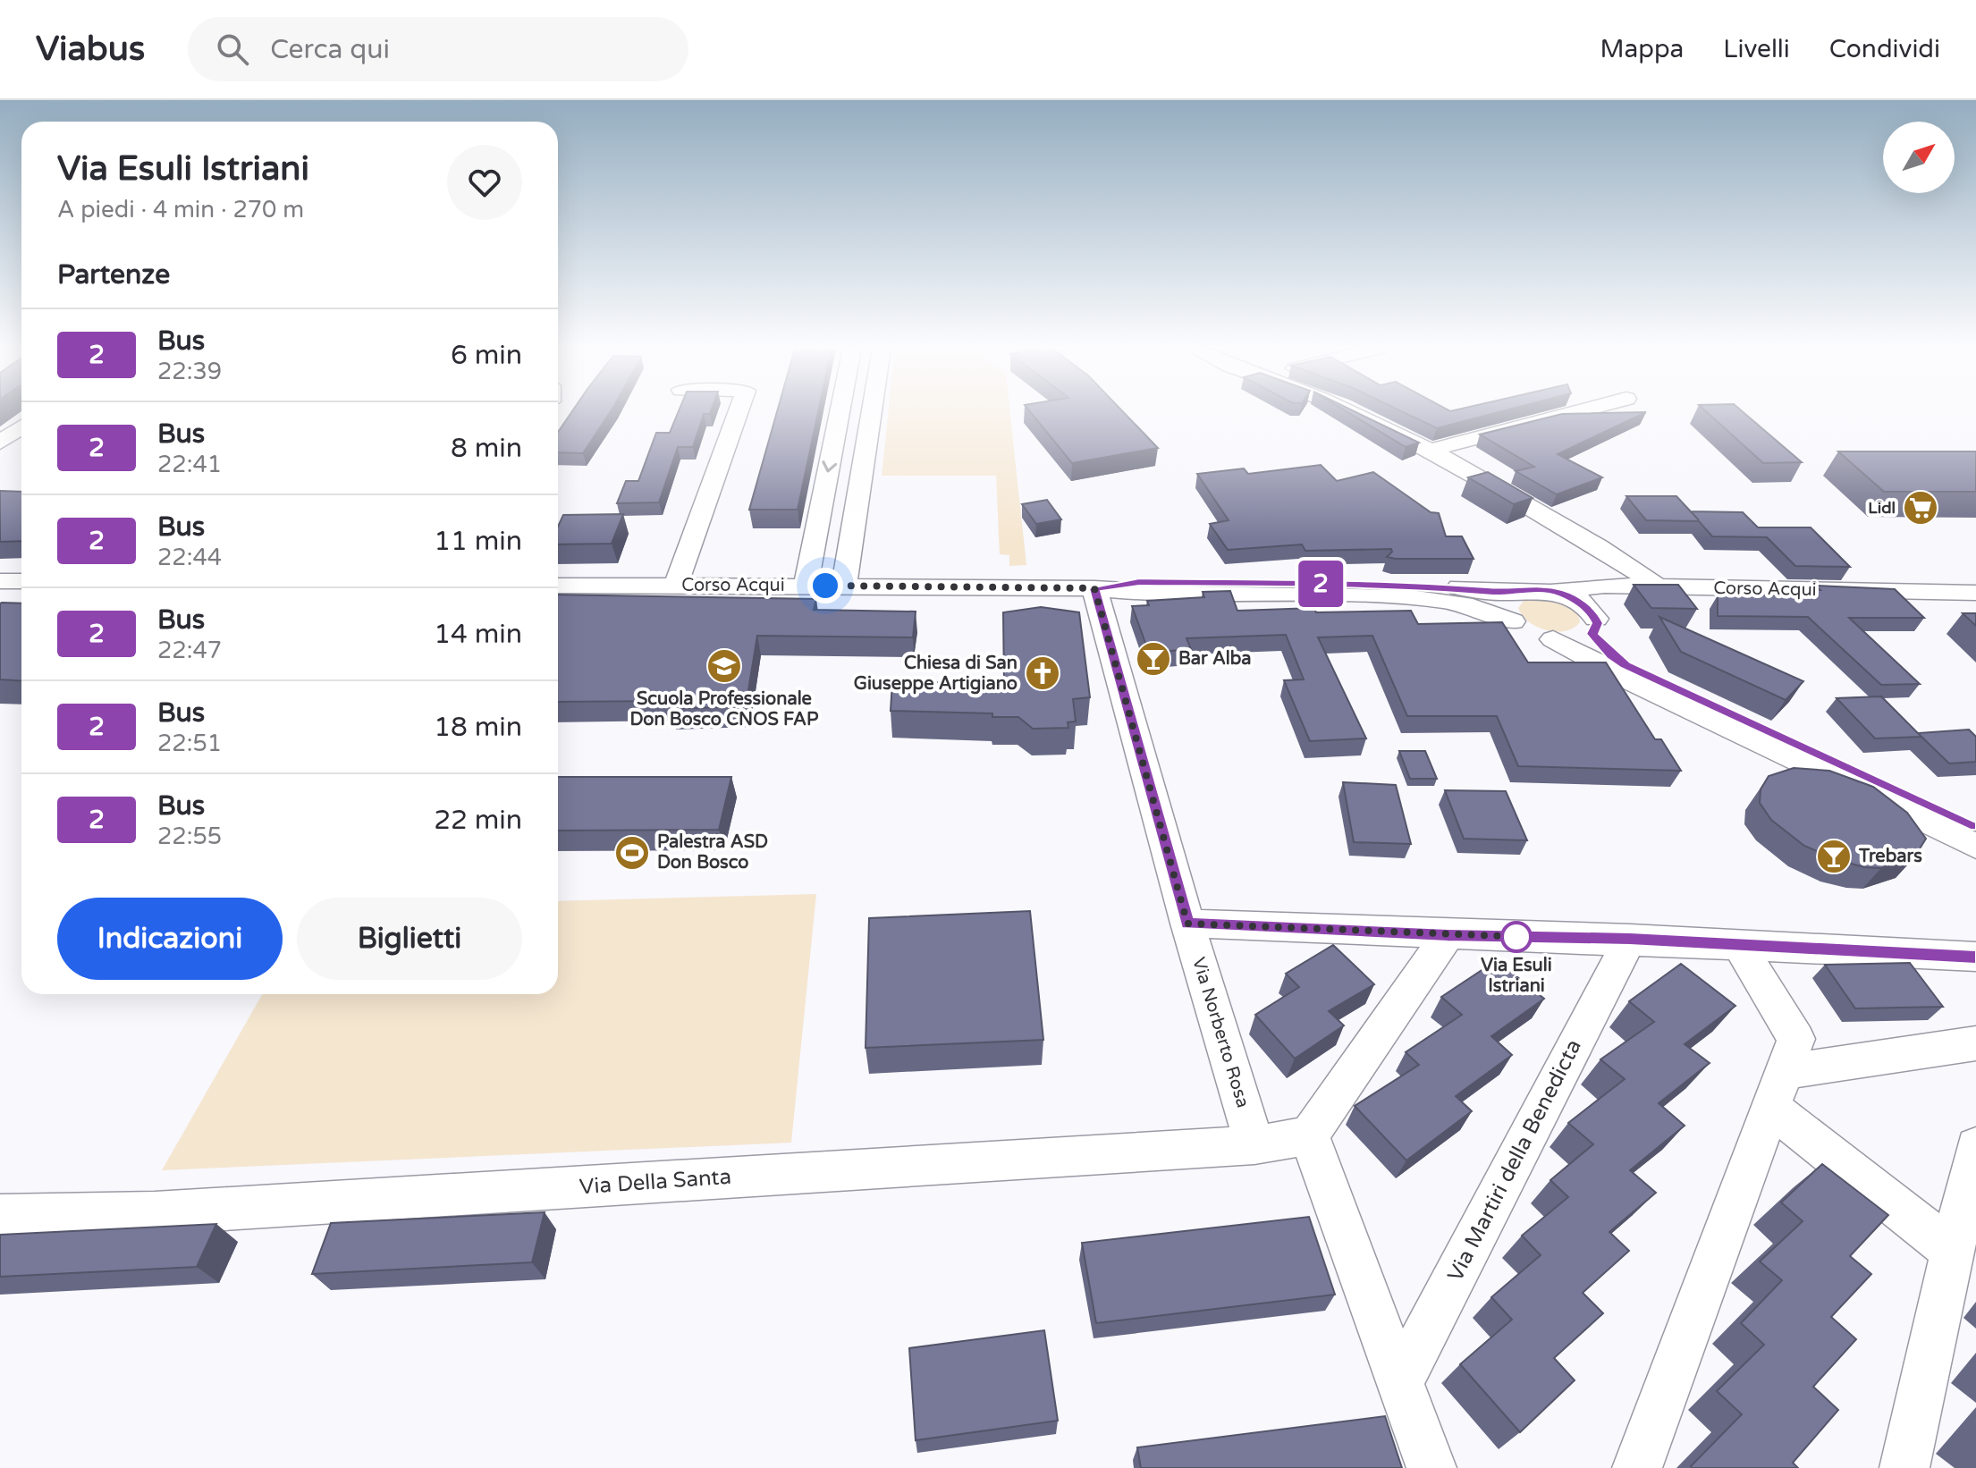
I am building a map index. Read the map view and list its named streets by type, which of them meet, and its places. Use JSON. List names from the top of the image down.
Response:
{
  "streets": {
    "street": [
      "Corso Acqui",
      "Via Norberto Rosa",
      "Via Martiri della Benedicta",
      "Via Della Santa"
    ]
  },
  "crossings": [
    ["Corso Acqui", "Via Norberto Rosa"],
    ["Via Norberto Rosa", "Via Della Santa"]
  ],
  "places": {
    "supermarket": ["Lidl"],
    "bar": ["Bar Alba", "Trebars"],
    "school or university": ["Scuola Professionale Don Bosco CNOS FAP"],
    "church": ["Chiesa di San Giuseppe Artigiano"],
    "sports": ["Palestra ASD Don Bosco"],
    "other": ["Via Esuli Istriani"]
  },
  "lines": ["bus line 2"],
  "north": "top right",
  "page": {
    "header": "Viabus",
    "search": "Cerca qui",
    "nav": ["Mappa", "Livelli", "Condividi"],
    "on_map": "2",
    "heading": [
      ["Via Esuli Istriani", "A piedi · 4 min · 270 m"],
      "Partenze"
    ],
    "list": [
      {
        "mark": "2",
        "name": "Bus",
        "note": "22:39",
        "value": "6 min"
      },
      {
        "mark": "2",
        "name": "Bus",
        "note": "22:41",
        "value": "8 min"
      },
      {
        "mark": "2",
        "name": "Bus",
        "note": "22:44",
        "value": "11 min"
      },
      {
        "mark": "2",
        "name": "Bus",
        "note": "22:47",
        "value": "14 min"
      },
      {
        "mark": "2",
        "name": "Bus",
        "note": "22:51",
        "value": "18 min"
      },
      {
        "mark": "2",
        "name": "Bus",
        "note": "22:55",
        "value": "22 min"
      }
    ],
    "buttons": ["Indicazioni", "Biglietti"]
  }
}
